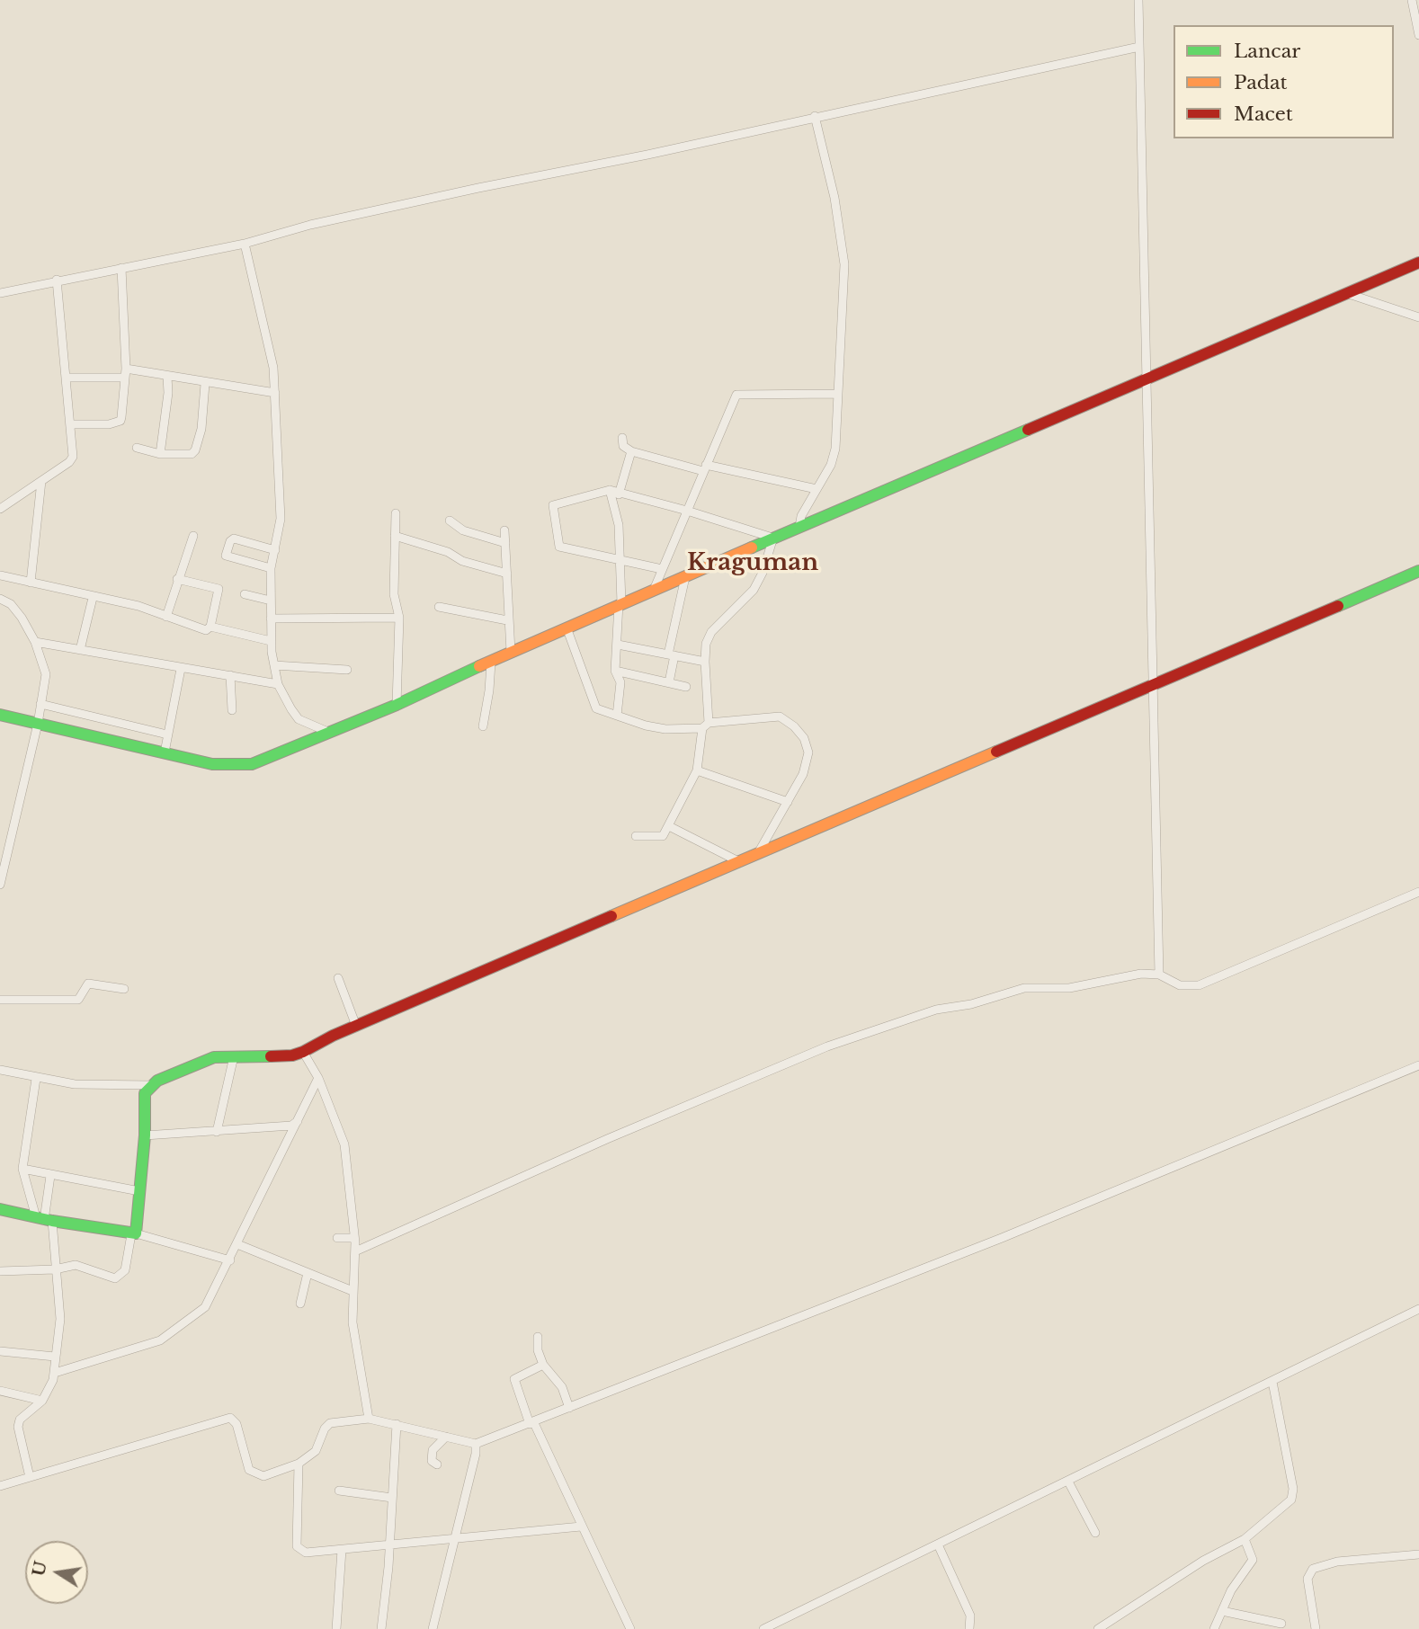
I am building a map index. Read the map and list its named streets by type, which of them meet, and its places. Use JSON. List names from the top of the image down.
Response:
{
  "districts": ["Kraguman"],
  "legend": ["Lancar", "Padat", "Macet"],
  "north": "left"
}
